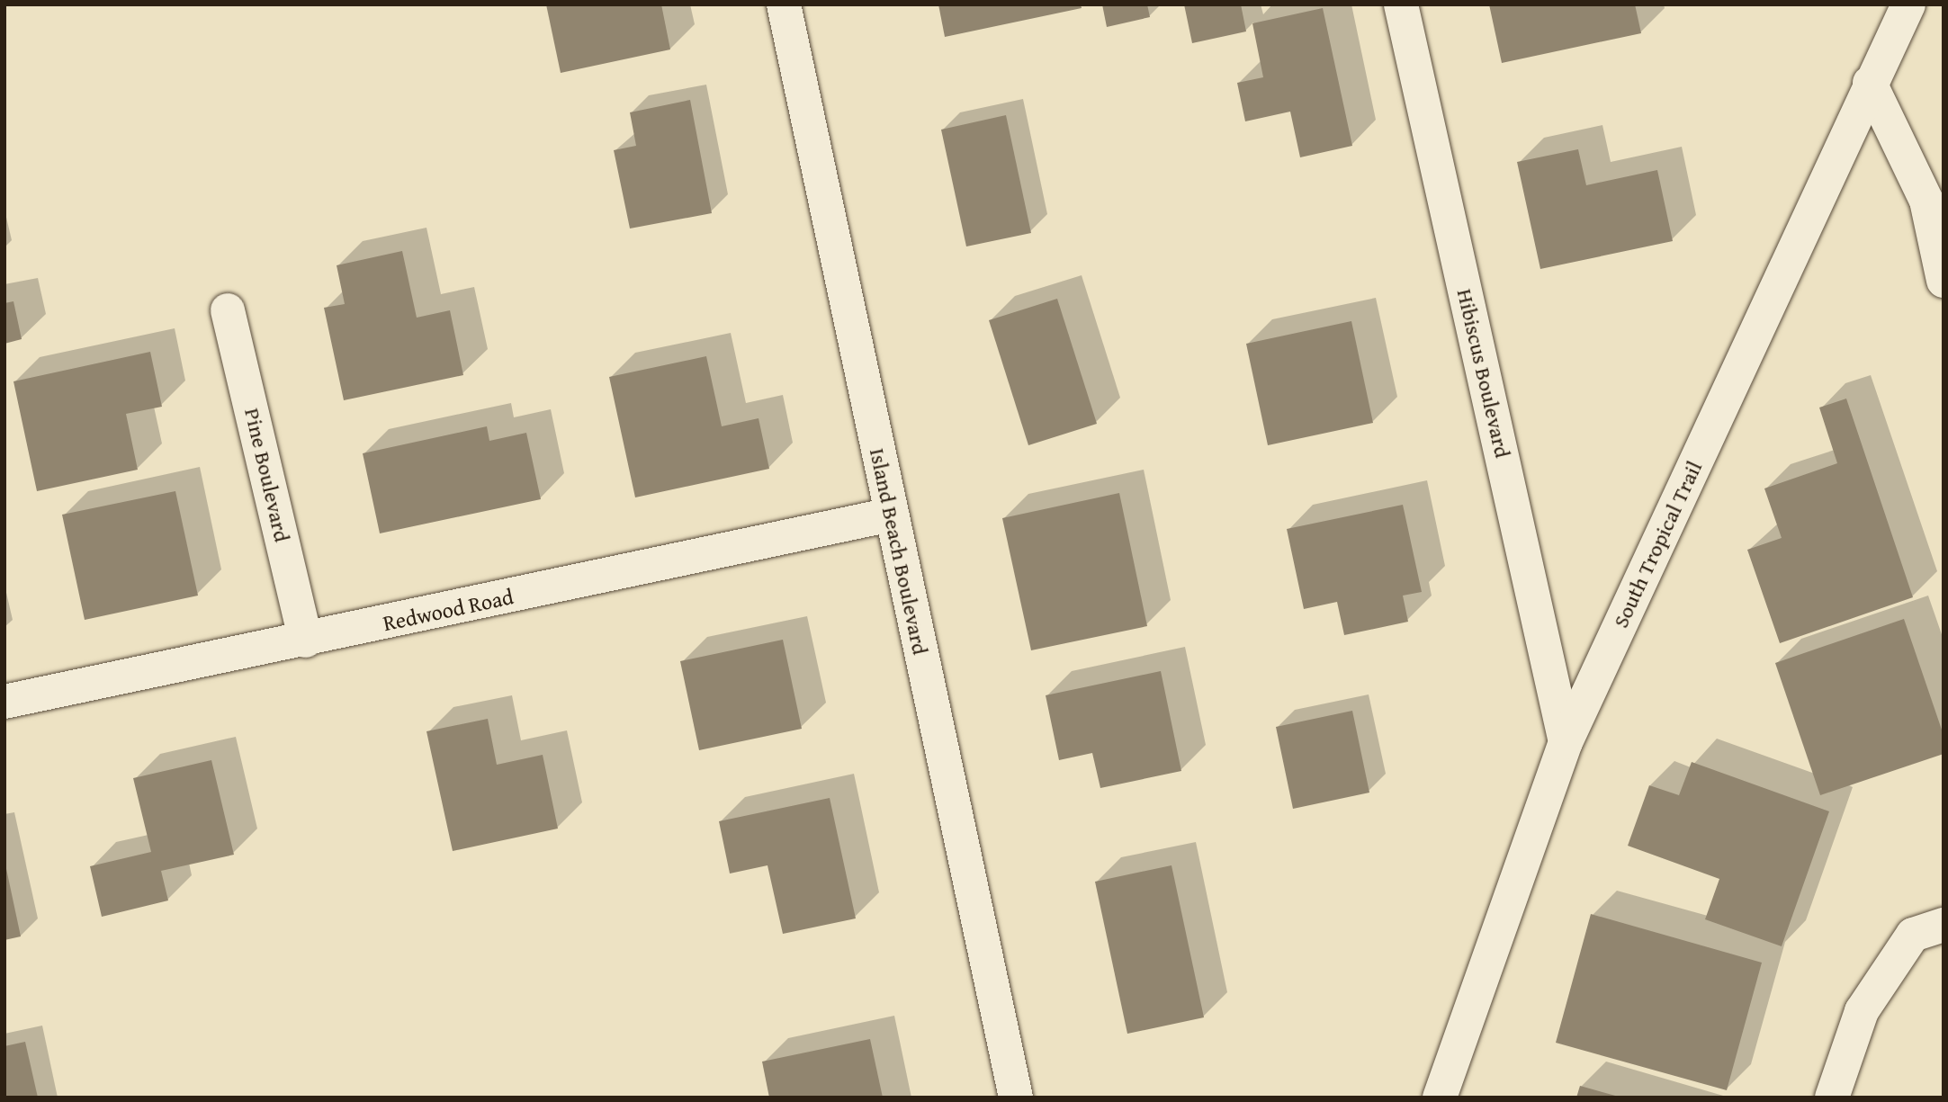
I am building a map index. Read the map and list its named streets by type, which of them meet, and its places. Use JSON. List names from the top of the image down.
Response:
{
  "streets": {
    "street": [
      "Hibiscus Boulevard",
      "Pine Boulevard",
      "South Tropical Trail",
      "Island Beach Boulevard",
      "Redwood Road"
    ]
  },
  "crossings": [
    ["Hibiscus Boulevard", "South Tropical Trail"],
    ["Pine Boulevard", "Redwood Road"],
    ["Island Beach Boulevard", "Redwood Road"]
  ]
}
